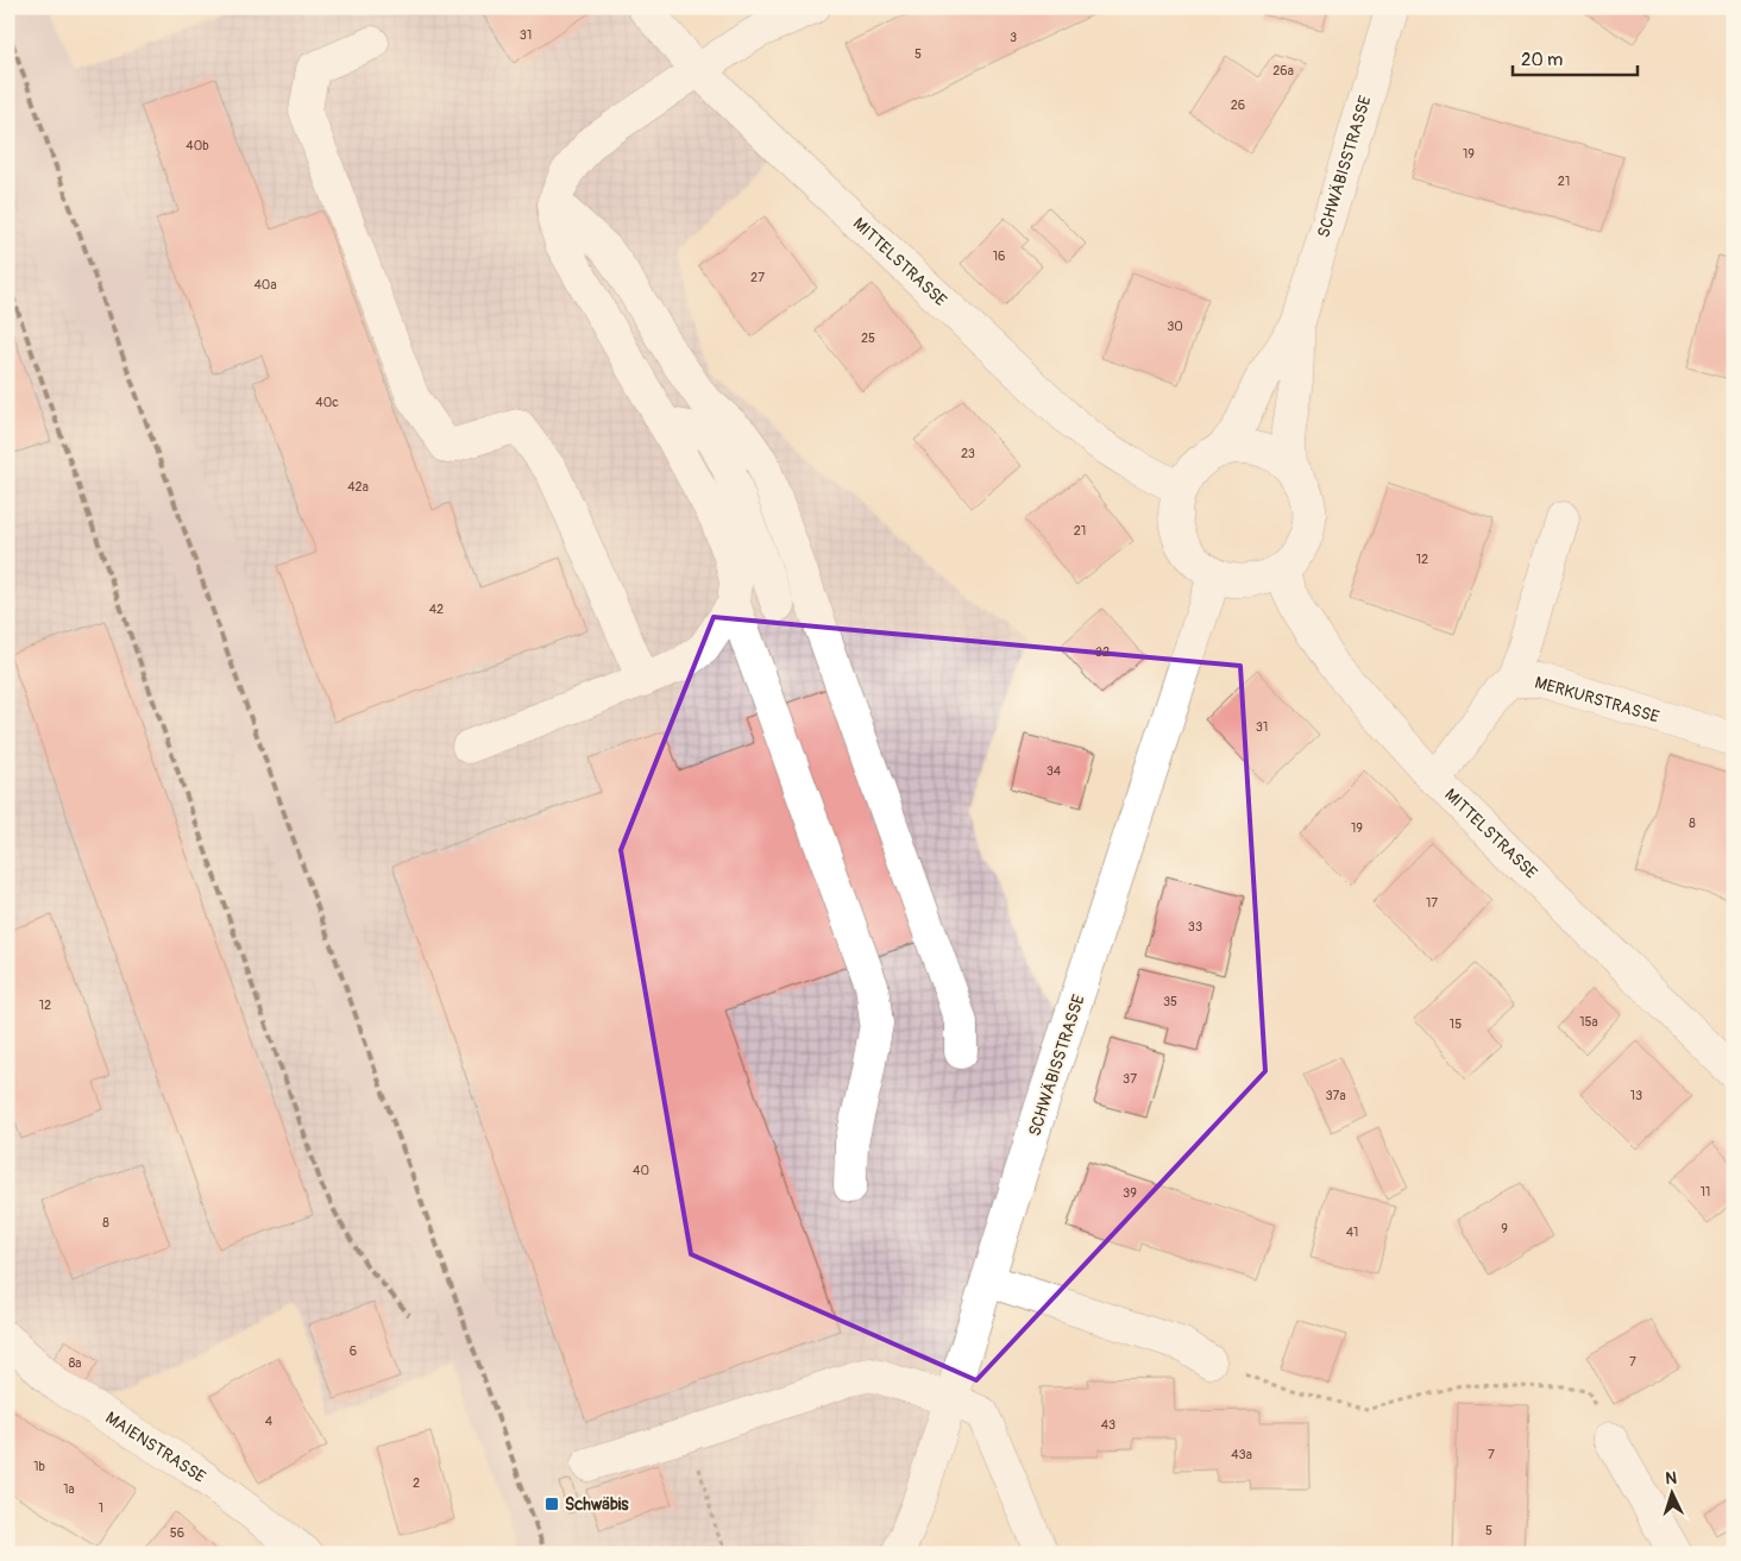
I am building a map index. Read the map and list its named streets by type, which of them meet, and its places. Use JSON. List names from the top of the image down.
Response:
{
  "streets": {
    "street": [
      "SCHWÄBISSTRASSE",
      "MITTELSTRASSE",
      "MERKURSTRASSE",
      "MAIENSTRASSE"
    ]
  },
  "crossings": [
    ["SCHWÄBISSTRASSE", "MITTELSTRASSE"],
    ["MITTELSTRASSE", "MERKURSTRASSE"]
  ],
  "places": {
    "transit": ["Schwäbis"]
  },
  "house_numbers": [
    "31",
    "3",
    "5",
    "26a",
    "26",
    "40b",
    "19",
    "21",
    "16",
    "27",
    "40a",
    "30",
    "25",
    "40c",
    "23",
    "42a",
    "21",
    "12",
    "42",
    "32",
    "31",
    "34",
    "8",
    "19",
    "17",
    "33",
    "35",
    "12",
    "15a",
    "15",
    "37",
    "37a",
    "13",
    "40",
    "11",
    "39",
    "8",
    "9",
    "41",
    "6",
    "7",
    "8a",
    "4",
    "43",
    "43a",
    "7",
    "1b",
    "2",
    "1a",
    "1",
    "5",
    "56"
  ],
  "scale_bar": "20 m",
  "north": "top"
}
